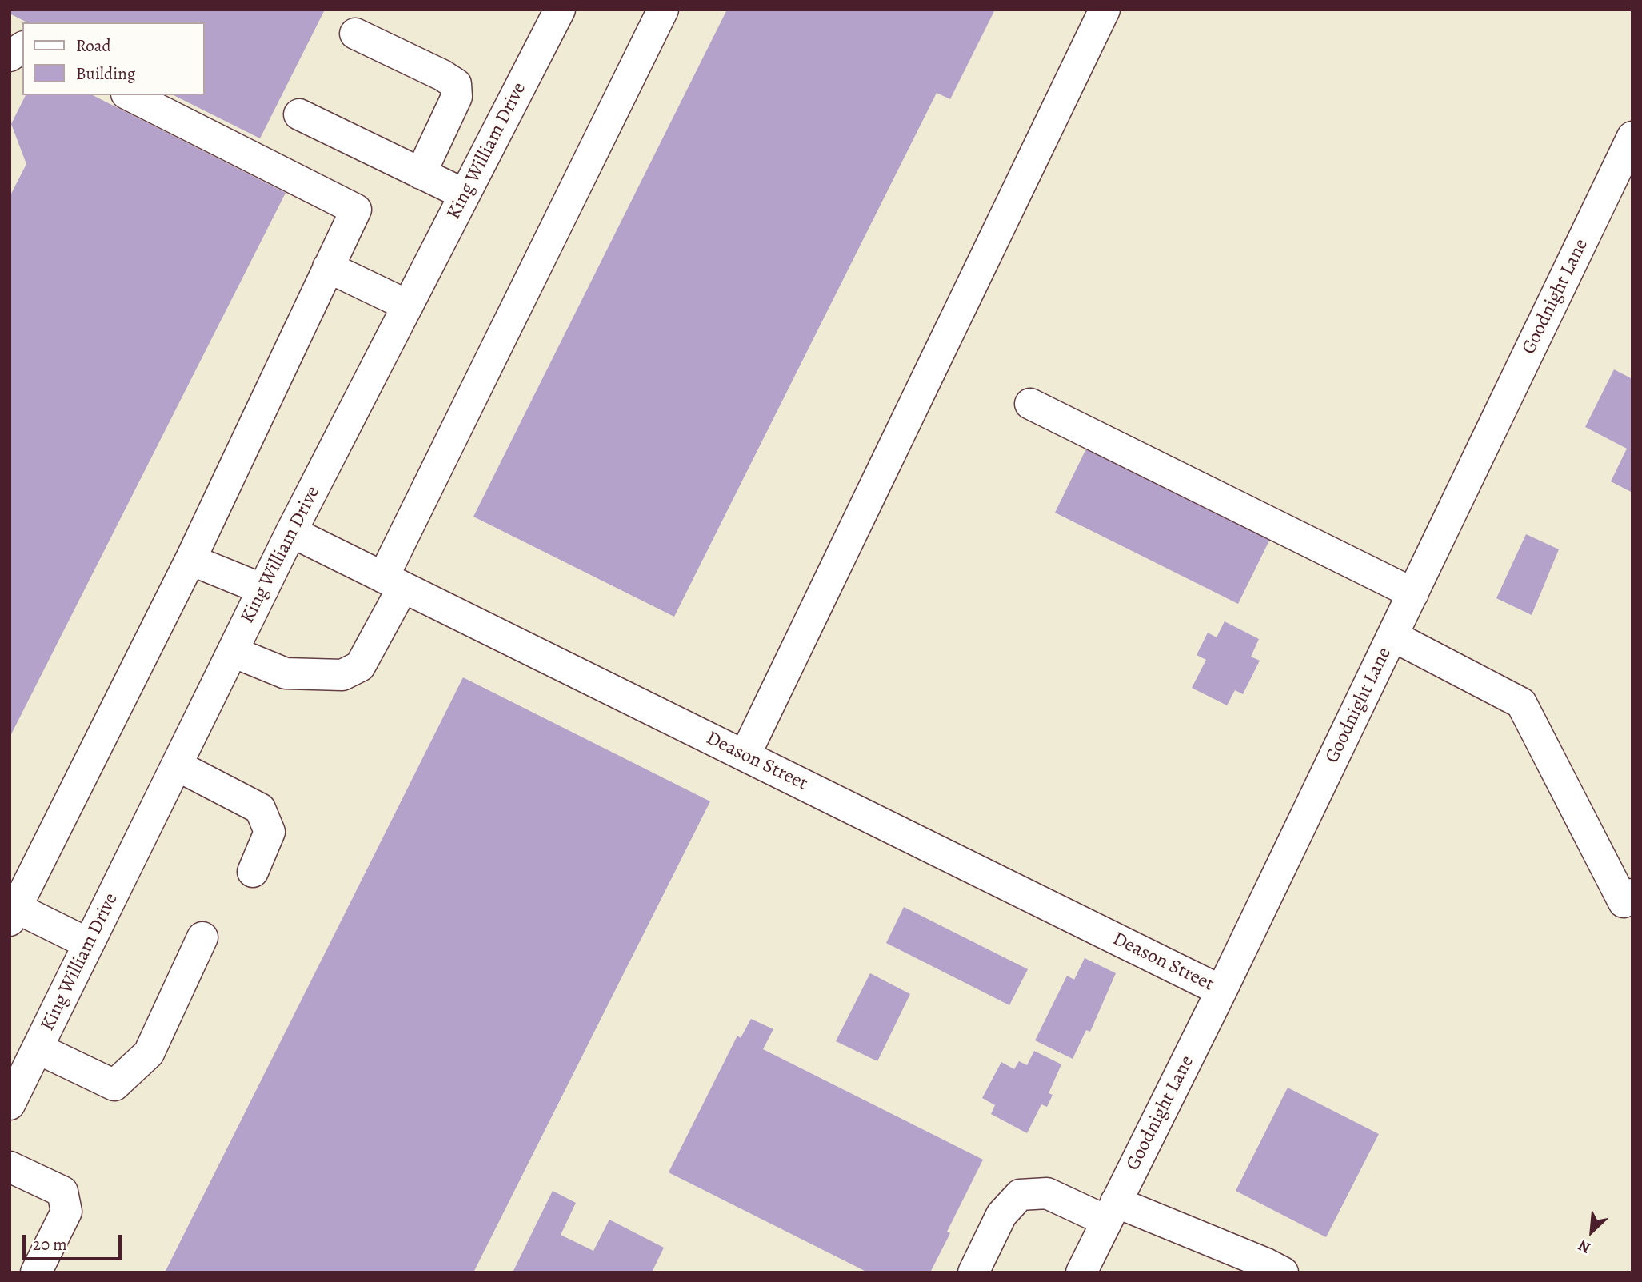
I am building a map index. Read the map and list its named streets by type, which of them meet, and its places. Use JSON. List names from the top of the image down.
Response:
{
  "streets": {
    "street": ["King William Drive", "Goodnight Lane", "Deason Street"]
  },
  "crossings": [
    ["King William Drive", "Deason Street"],
    ["Goodnight Lane", "Deason Street"]
  ],
  "legend": ["Road", "Building"],
  "scale_bar": "20 m",
  "north": "bottom left"
}
